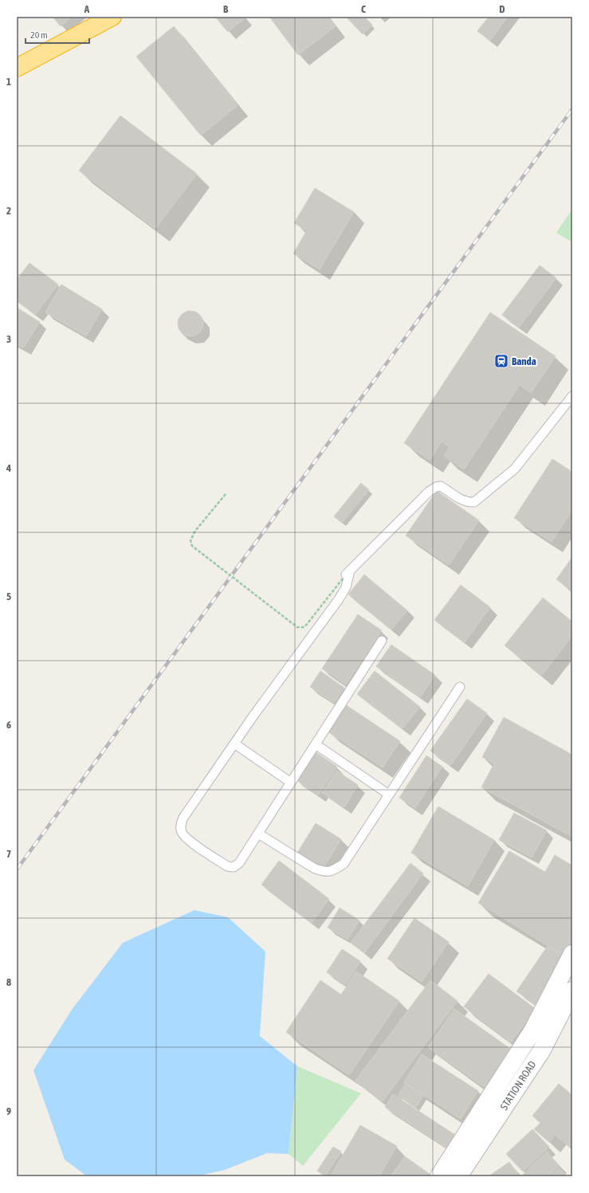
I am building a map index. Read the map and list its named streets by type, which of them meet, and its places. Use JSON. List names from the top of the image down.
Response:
{
  "streets": {
    "street": ["STATION ROAD"]
  },
  "places": {
    "station": ["Banda"]
  },
  "scale_bar": "20 m",
  "grid": {
    "columns": [
      "A",
      "B",
      "C",
      "D"
    ],
    "rows": [
      "1",
      "2",
      "3",
      "4",
      "5",
      "6",
      "7",
      "8",
      "9"
    ]
  }
}
